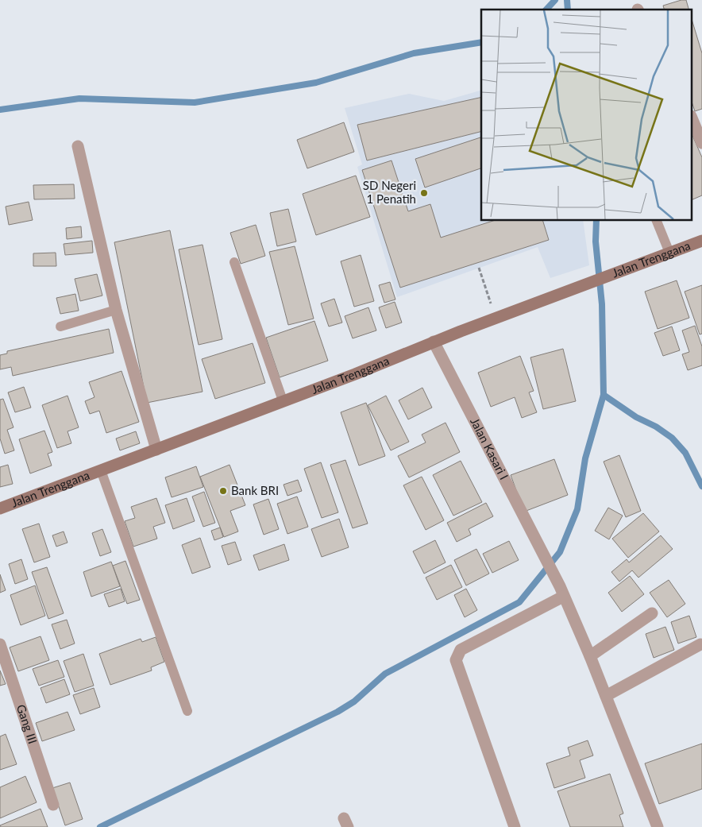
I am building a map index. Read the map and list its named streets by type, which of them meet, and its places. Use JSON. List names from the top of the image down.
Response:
{
  "streets": {
    "main road": ["Jalan Trenggana"],
    "street": ["Jalan Kasari I", "Gang III"]
  },
  "crossings": [
    ["Jalan Trenggana", "Jalan Kasari I"]
  ],
  "places": ["SD Negeri 1 Penatih", "Bank BRI"]
}
